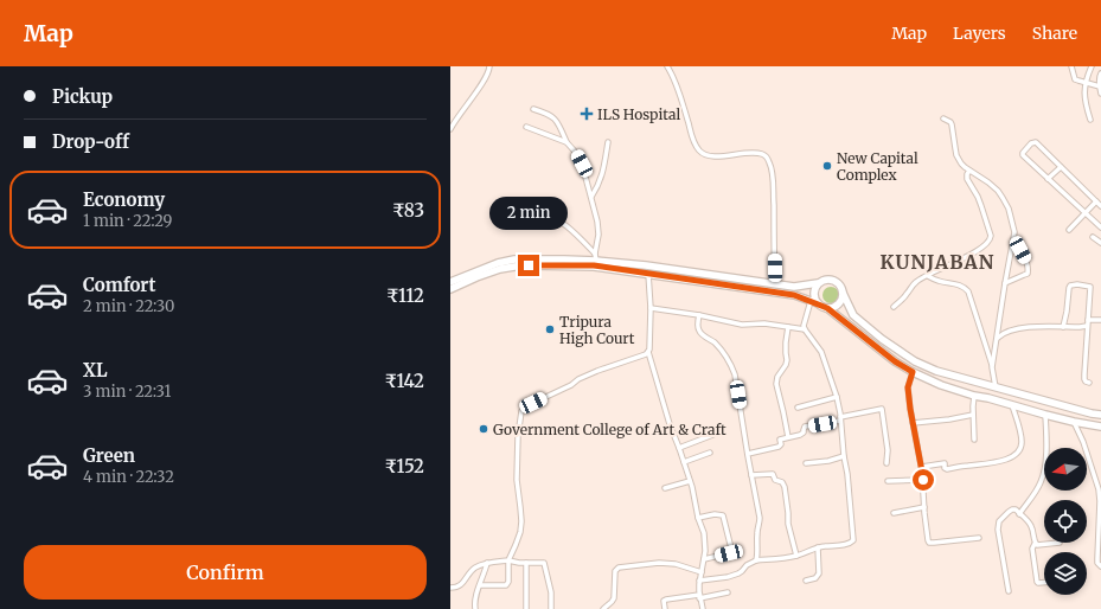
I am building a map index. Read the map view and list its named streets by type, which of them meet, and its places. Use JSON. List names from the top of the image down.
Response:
{
  "districts": ["KUNJABAN"],
  "places": {
    "health": ["ILS Hospital"],
    "other": ["New Capital Complex", "Tripura High Court", "Government College of Art & Craft"]
  },
  "north": "left",
  "page": {
    "header": "Map",
    "nav": ["Map", "Layers", "Share"],
    "banner": ["Pickup", "Drop-off"],
    "list": [
      {
        "name": "Economy",
        "note": "1 min · 22:29",
        "value": "₹83"
      },
      {
        "name": "Comfort",
        "note": "2 min · 22:30",
        "value": "₹112"
      },
      {
        "name": "XL",
        "note": "3 min · 22:31",
        "value": "₹142"
      },
      {
        "name": "Green",
        "note": "4 min · 22:32",
        "value": "₹152"
      }
    ],
    "bubble": "2 min",
    "buttons": "Confirm"
  }
}
